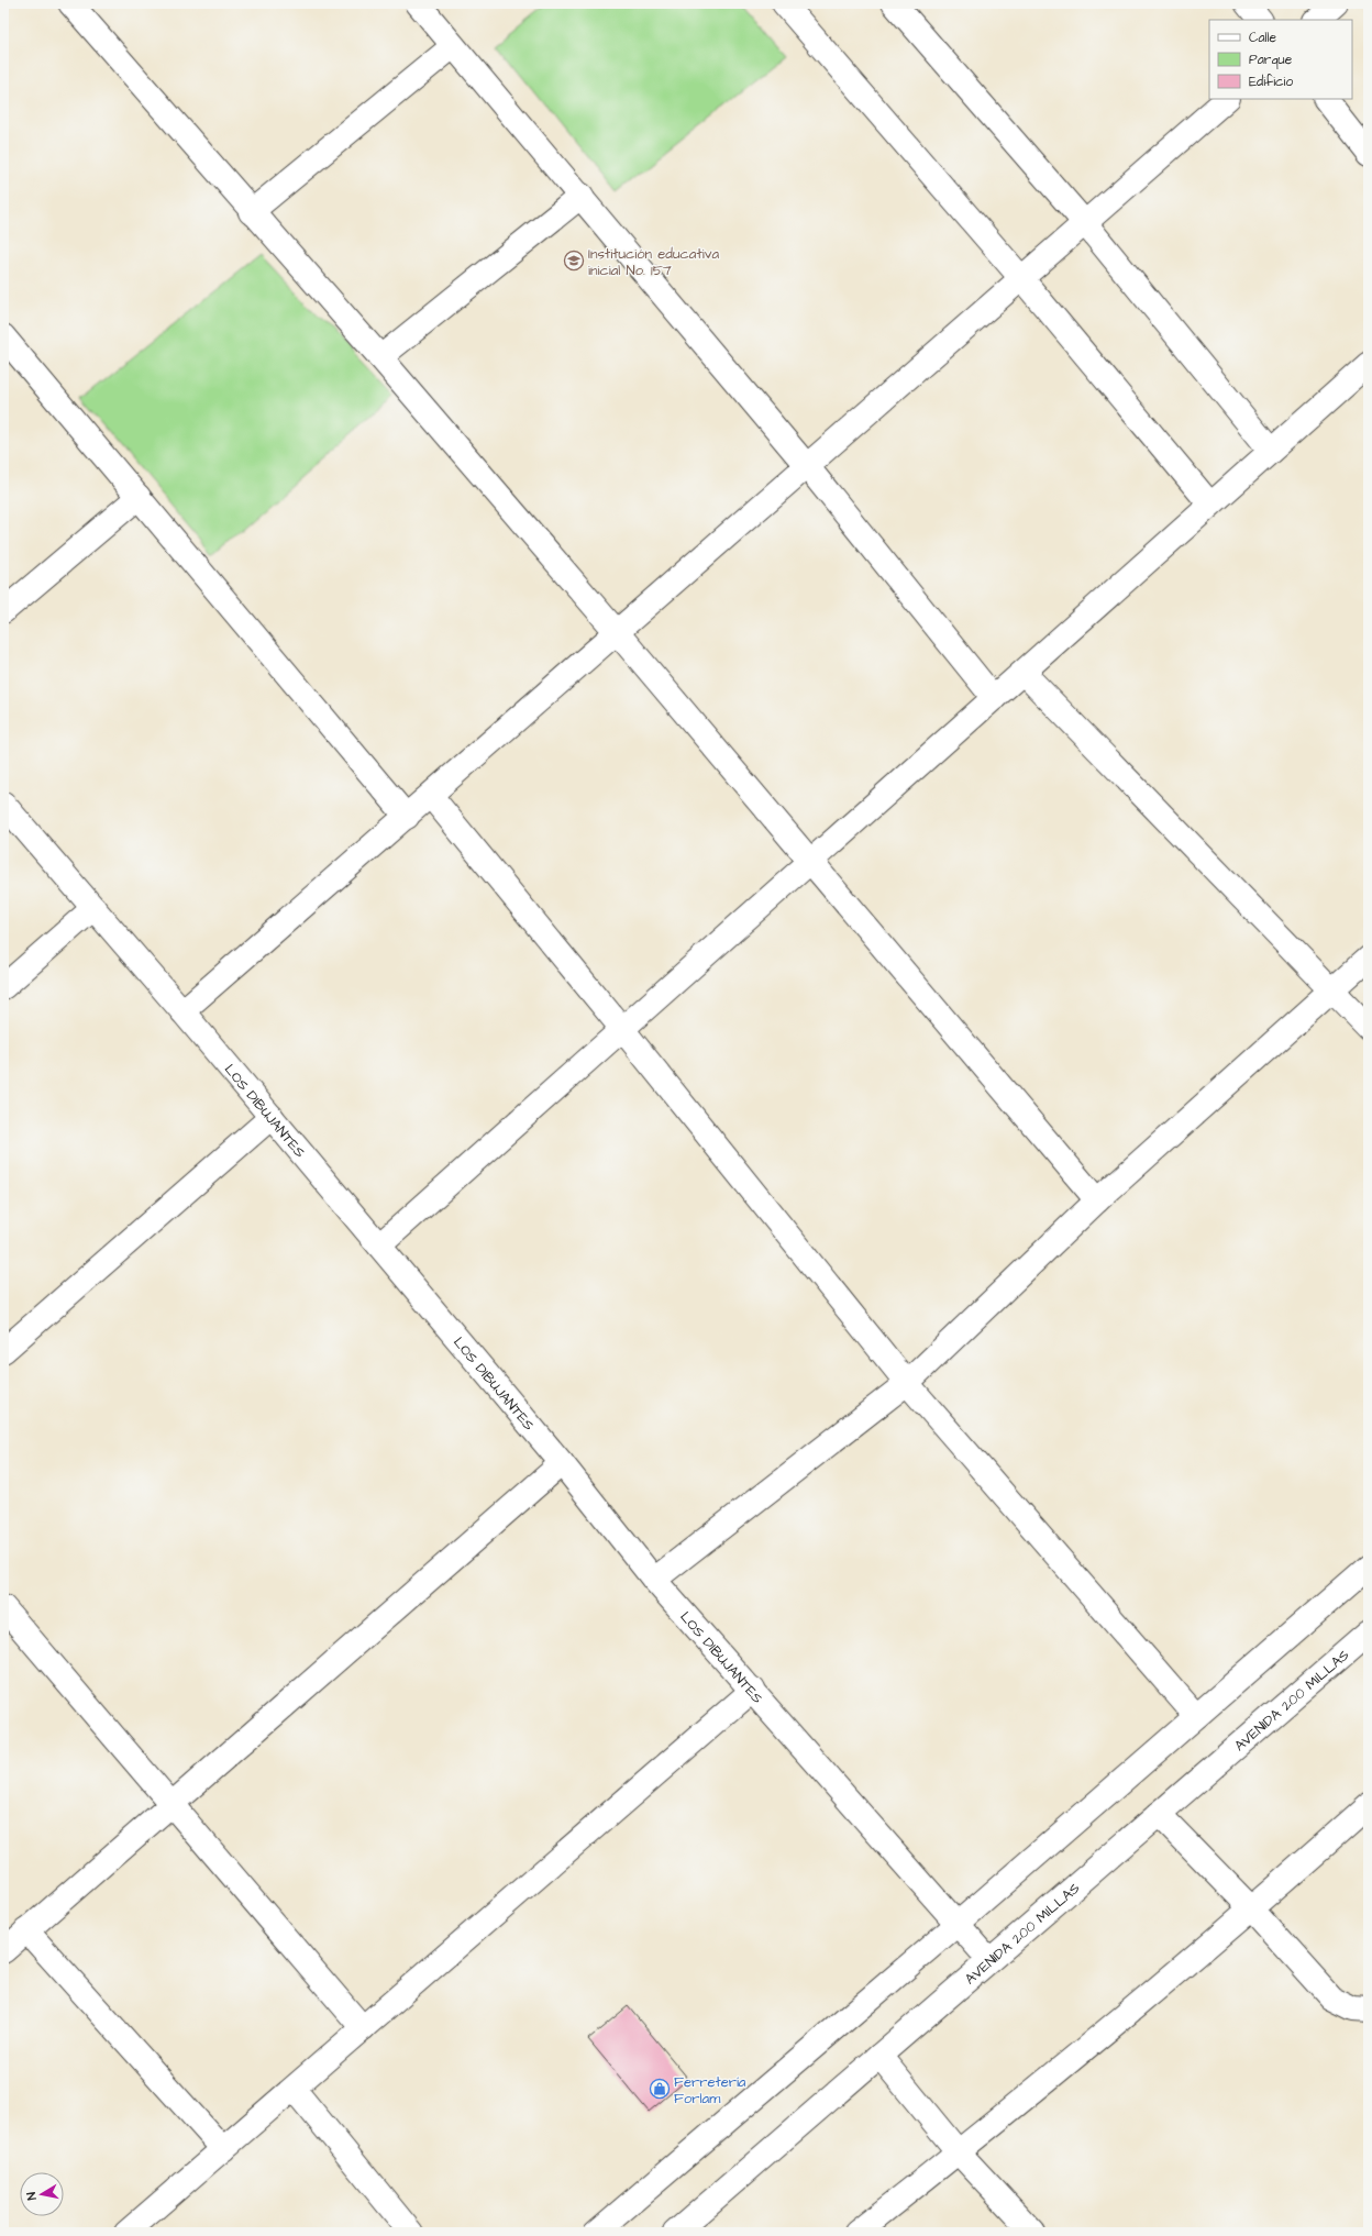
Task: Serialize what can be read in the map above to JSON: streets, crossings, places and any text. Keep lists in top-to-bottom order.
{
  "streets": {
    "street": ["LOS DIBUJANTES", "AVENIDA 200 MILLAS"]
  },
  "crossings": [
    ["LOS DIBUJANTES", "AVENIDA 200 MILLAS"]
  ],
  "places": {
    "school or university": ["Institución educativa inicial No. 157"],
    "shop": ["Ferretería Forlam"]
  },
  "legend": ["Calle", "Parque", "Edificio"],
  "north": "left"
}
